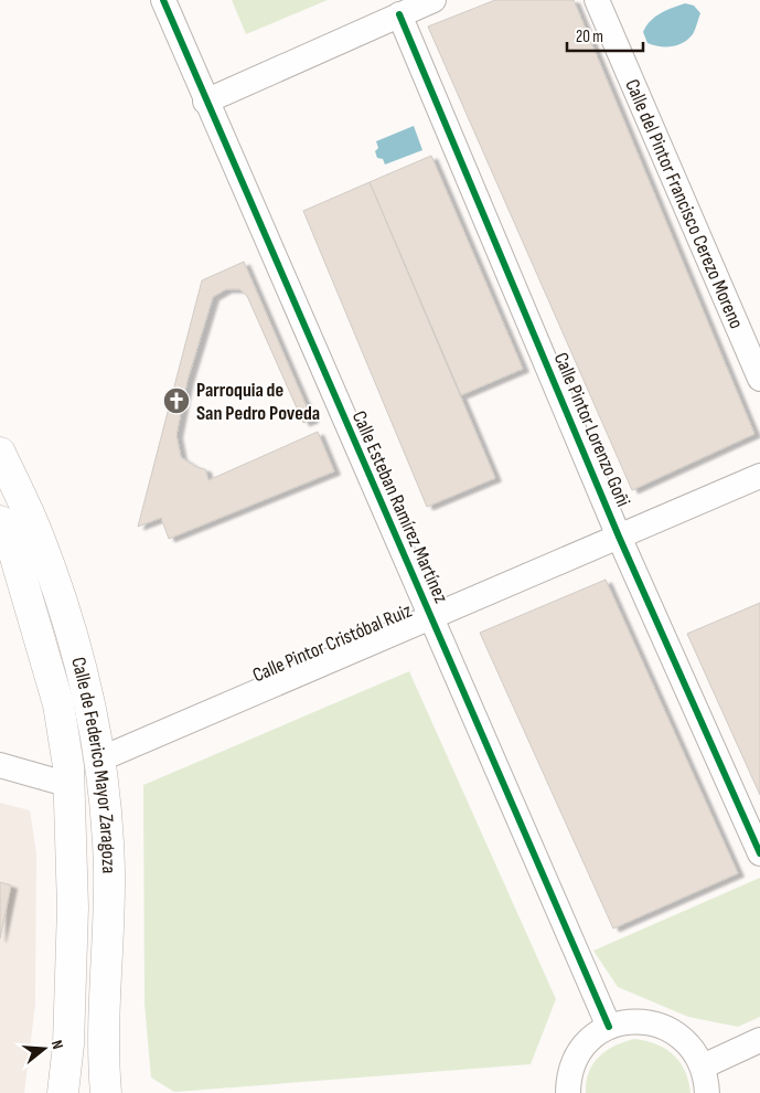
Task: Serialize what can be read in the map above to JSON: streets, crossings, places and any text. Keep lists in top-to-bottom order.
{
  "streets": {
    "main road": ["Calle de Federico Mayor Zaragoza"],
    "street": [
      "Calle del Pintor Francisco Cerezo Moreno",
      "Calle Pintor Lorenzo Goñi",
      "Calle Esteban Ramírez Martínez",
      "Calle Pintor Cristóbal Ruiz"
    ]
  },
  "crossings": [
    ["Calle Pintor Lorenzo Goñi", "Calle Pintor Cristóbal Ruiz"],
    ["Calle Esteban Ramírez Martínez", "Calle Pintor Cristóbal Ruiz"],
    ["Calle Pintor Cristóbal Ruiz", "Calle de Federico Mayor Zaragoza"]
  ],
  "places": {
    "church": ["Parroquia de San Pedro Poveda"]
  },
  "scale_bar": "20 m",
  "north": "right"
}
